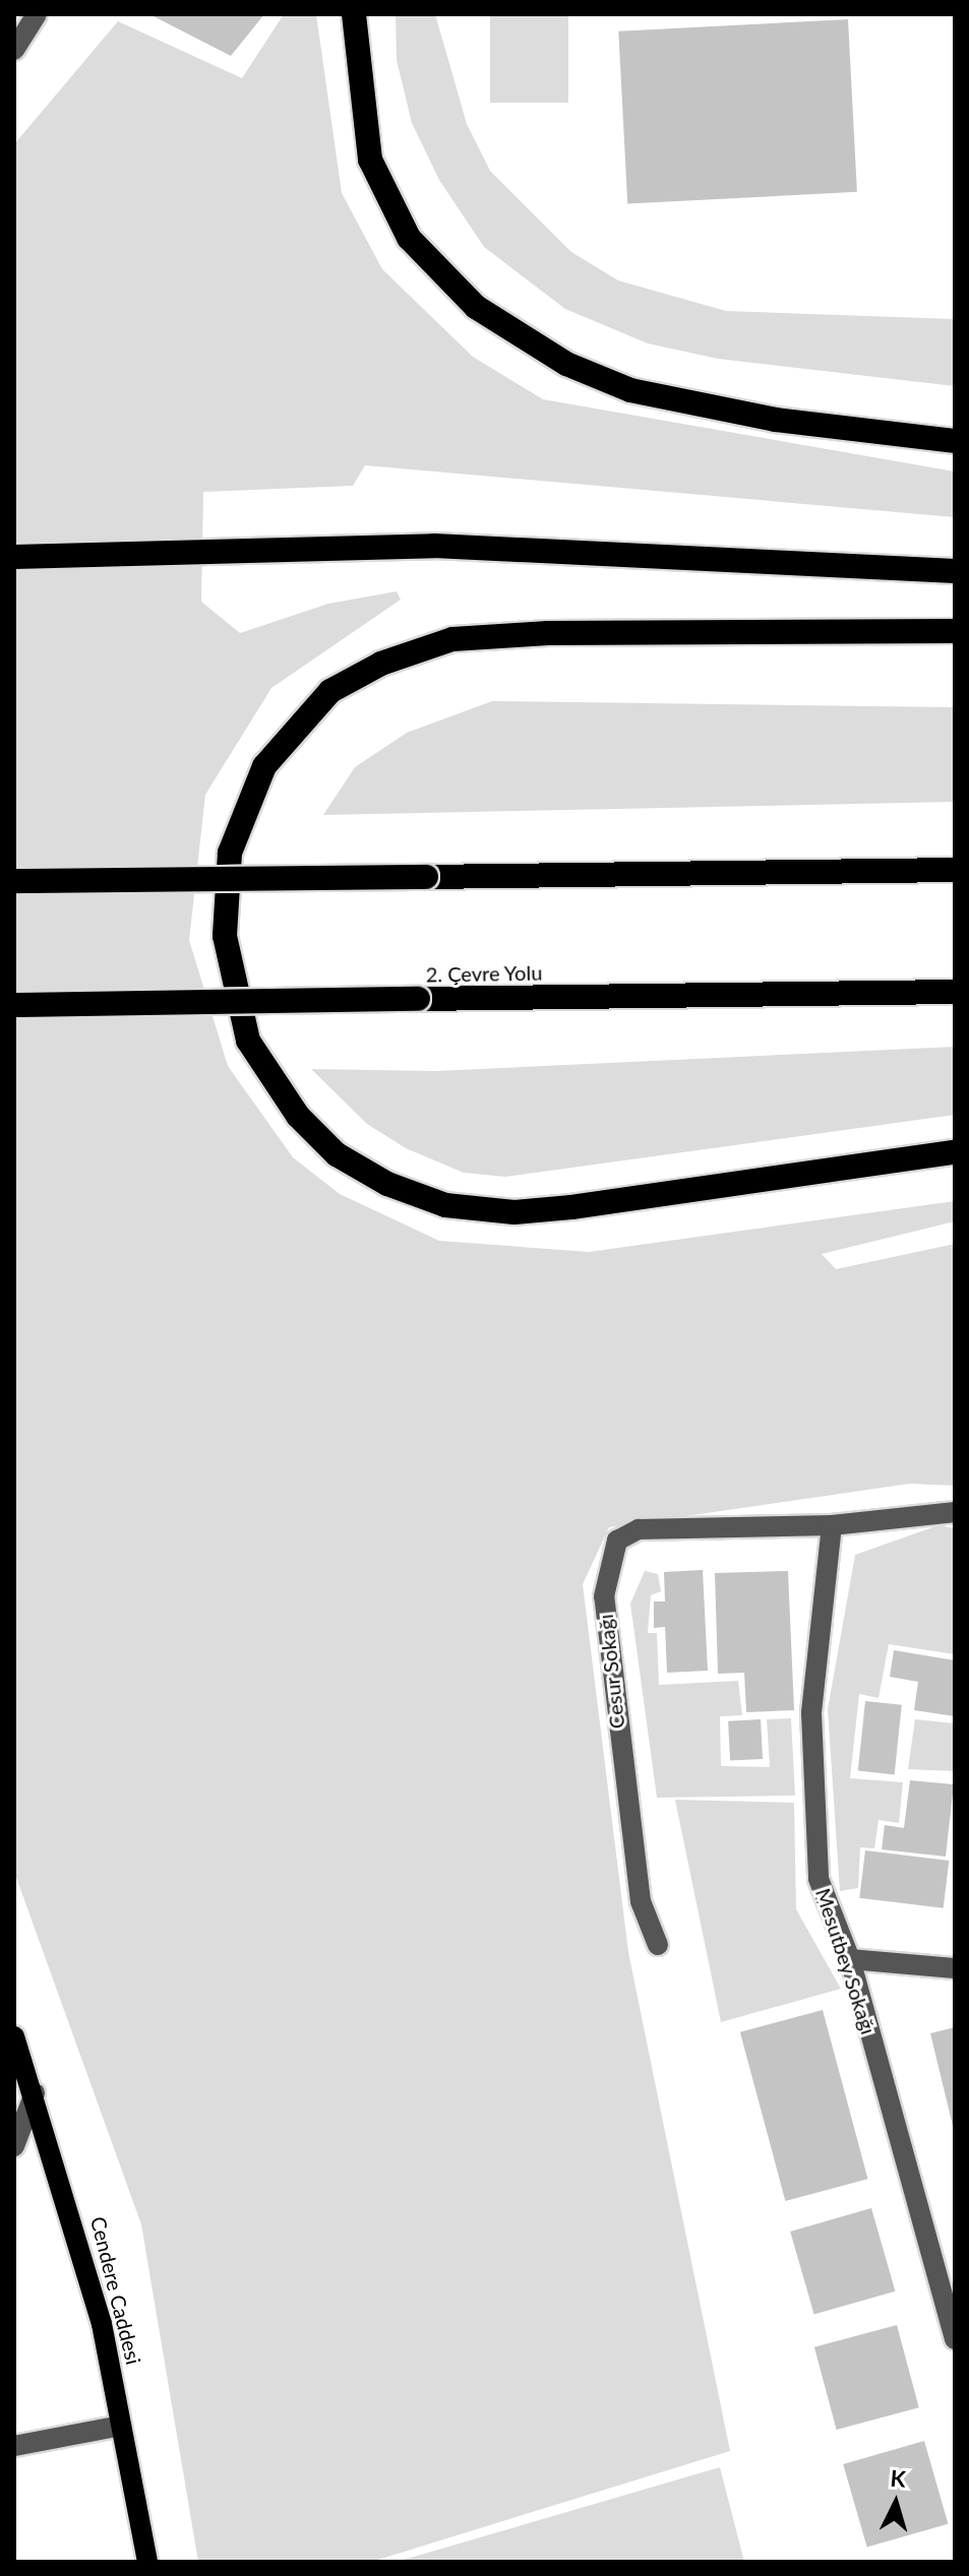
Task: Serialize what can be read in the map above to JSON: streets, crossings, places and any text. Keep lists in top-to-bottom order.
{
  "streets": {
    "highway": ["2. Çevre Yolu"],
    "main road": ["Cendere Caddesi"],
    "street": ["Cesur Sokağı", "Mesutbey Sokağı"]
  },
  "crossings": [
    ["Cesur Sokağı", "Mesutbey Sokağı"]
  ],
  "north": "top"
}
